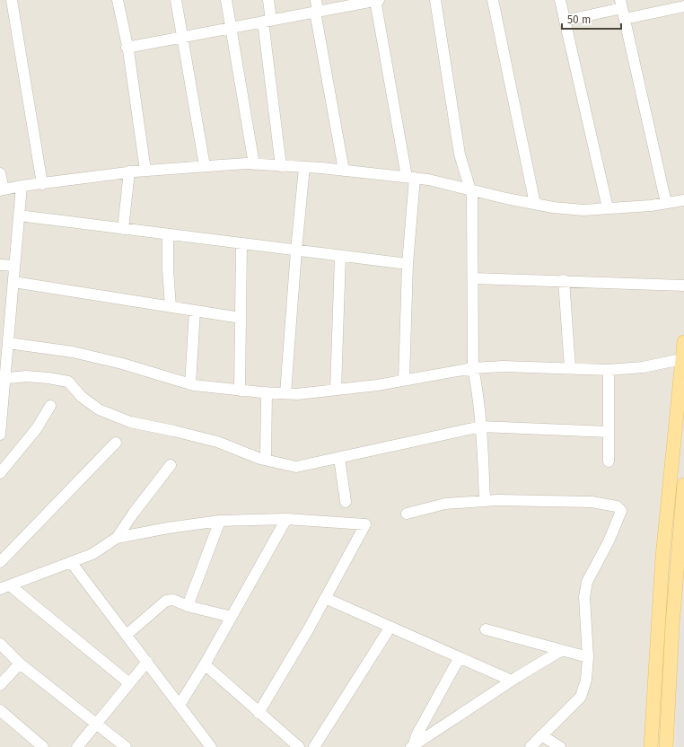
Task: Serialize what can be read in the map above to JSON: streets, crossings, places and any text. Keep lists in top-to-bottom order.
{
  "scale_bar": "50 m"
}
